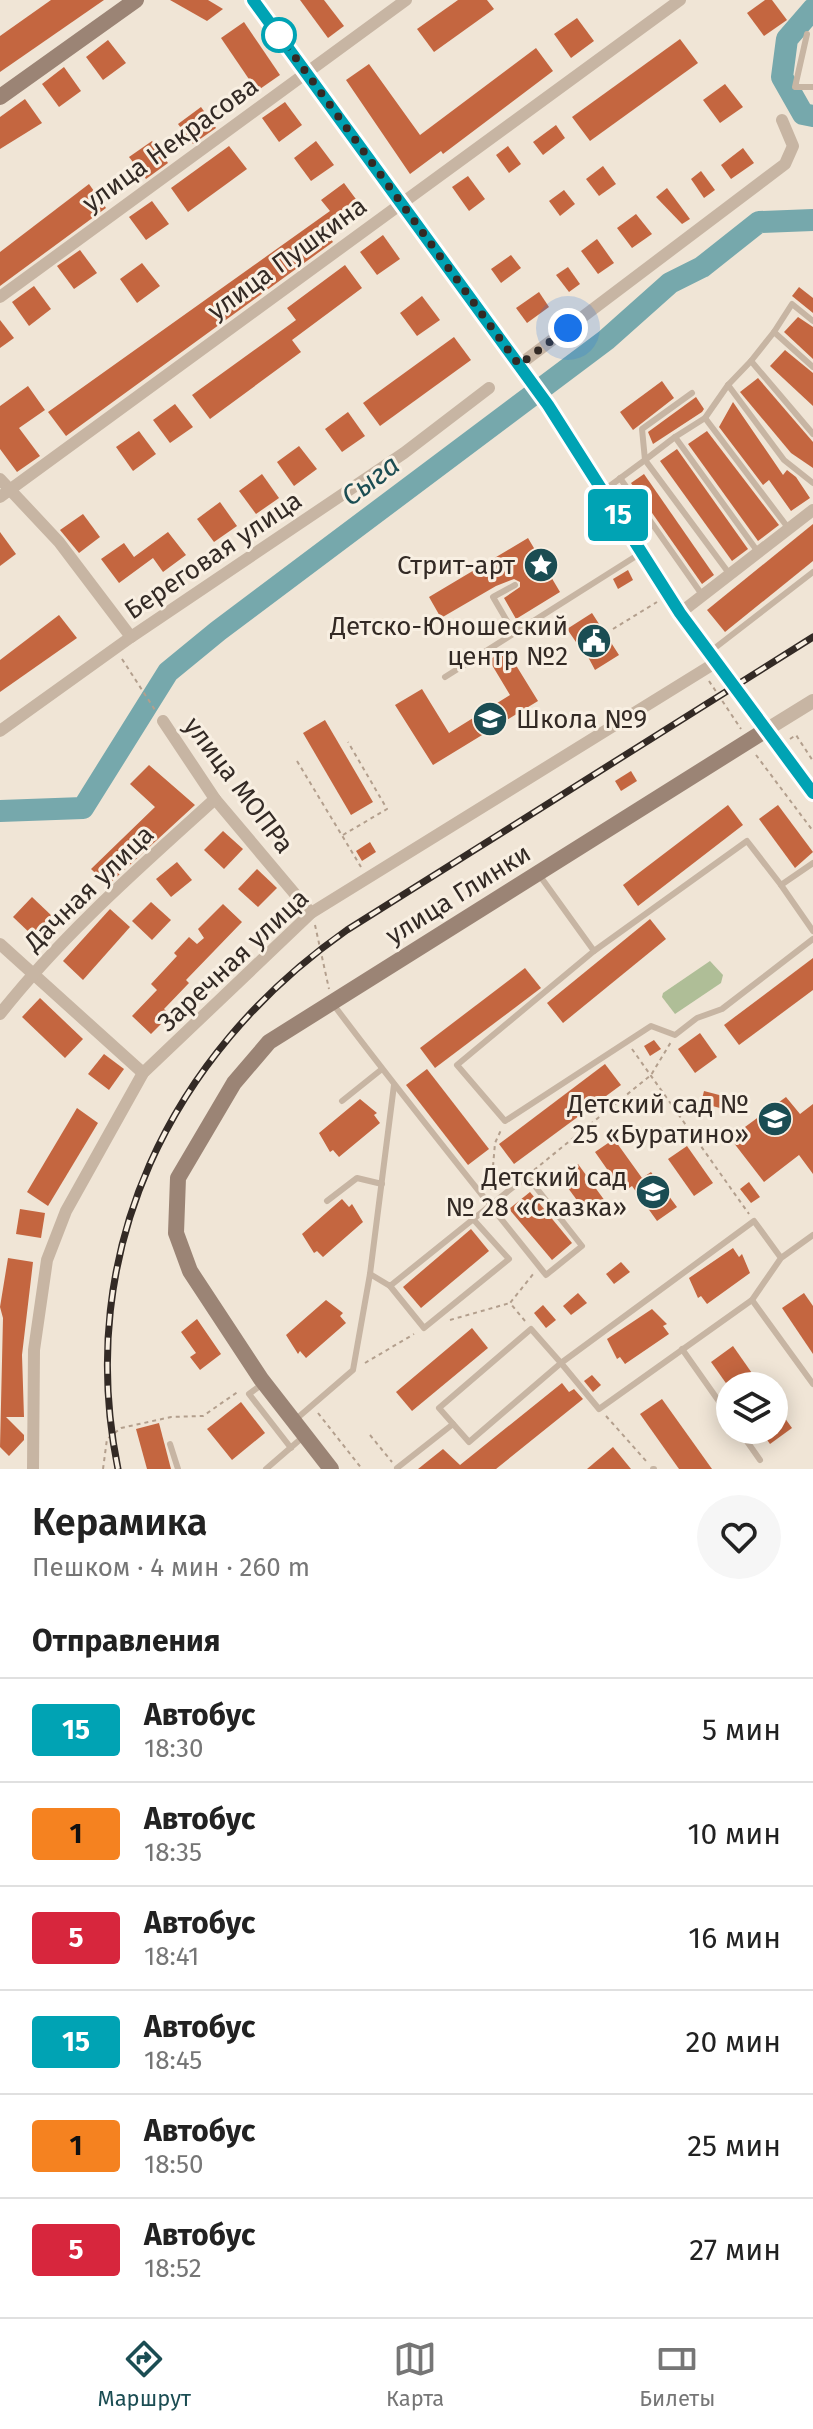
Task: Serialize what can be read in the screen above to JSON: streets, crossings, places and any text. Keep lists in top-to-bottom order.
{
  "streets": {
    "main road": ["улица Глинки"],
    "street": [
      "улица Некрасова",
      "улица Пушкина",
      "Береговая улица",
      "улица МОПРа",
      "Дачная улица",
      "Заречная улица"
    ]
  },
  "crossings": [
    ["улица МОПРа", "Дачная улица"],
    ["улица МОПРа", "Заречная улица"]
  ],
  "water": ["Сыга"],
  "places": {
    "place": ["Стрит-арт"],
    "public building": ["Детско-Юношеский центр №2"],
    "school or university": ["Школа №9", "Детский сад № 25 «Буратино»", "Детский сад № 28 «Сказка»"]
  },
  "lines": ["bus line 15"],
  "page": {
    "on_map": "15",
    "heading": [
      ["Керамика", "Пешком · 4 мин · 260 m"],
      "Отправления"
    ],
    "list": [
      {
        "mark": "15",
        "name": "Автобус",
        "note": "18:30",
        "value": "5 мин"
      },
      {
        "mark": "1",
        "name": "Автобус",
        "note": "18:35",
        "value": "10 мин"
      },
      {
        "mark": "5",
        "name": "Автобус",
        "note": "18:41",
        "value": "16 мин"
      },
      {
        "mark": "15",
        "name": "Автобус",
        "note": "18:45",
        "value": "20 мин"
      },
      {
        "mark": "1",
        "name": "Автобус",
        "note": "18:50",
        "value": "25 мин"
      },
      {
        "mark": "5",
        "name": "Автобус",
        "note": "18:52",
        "value": "27 мин"
      }
    ],
    "tabs": ["Маршрут", "Карта", "Билеты"]
  }
}
